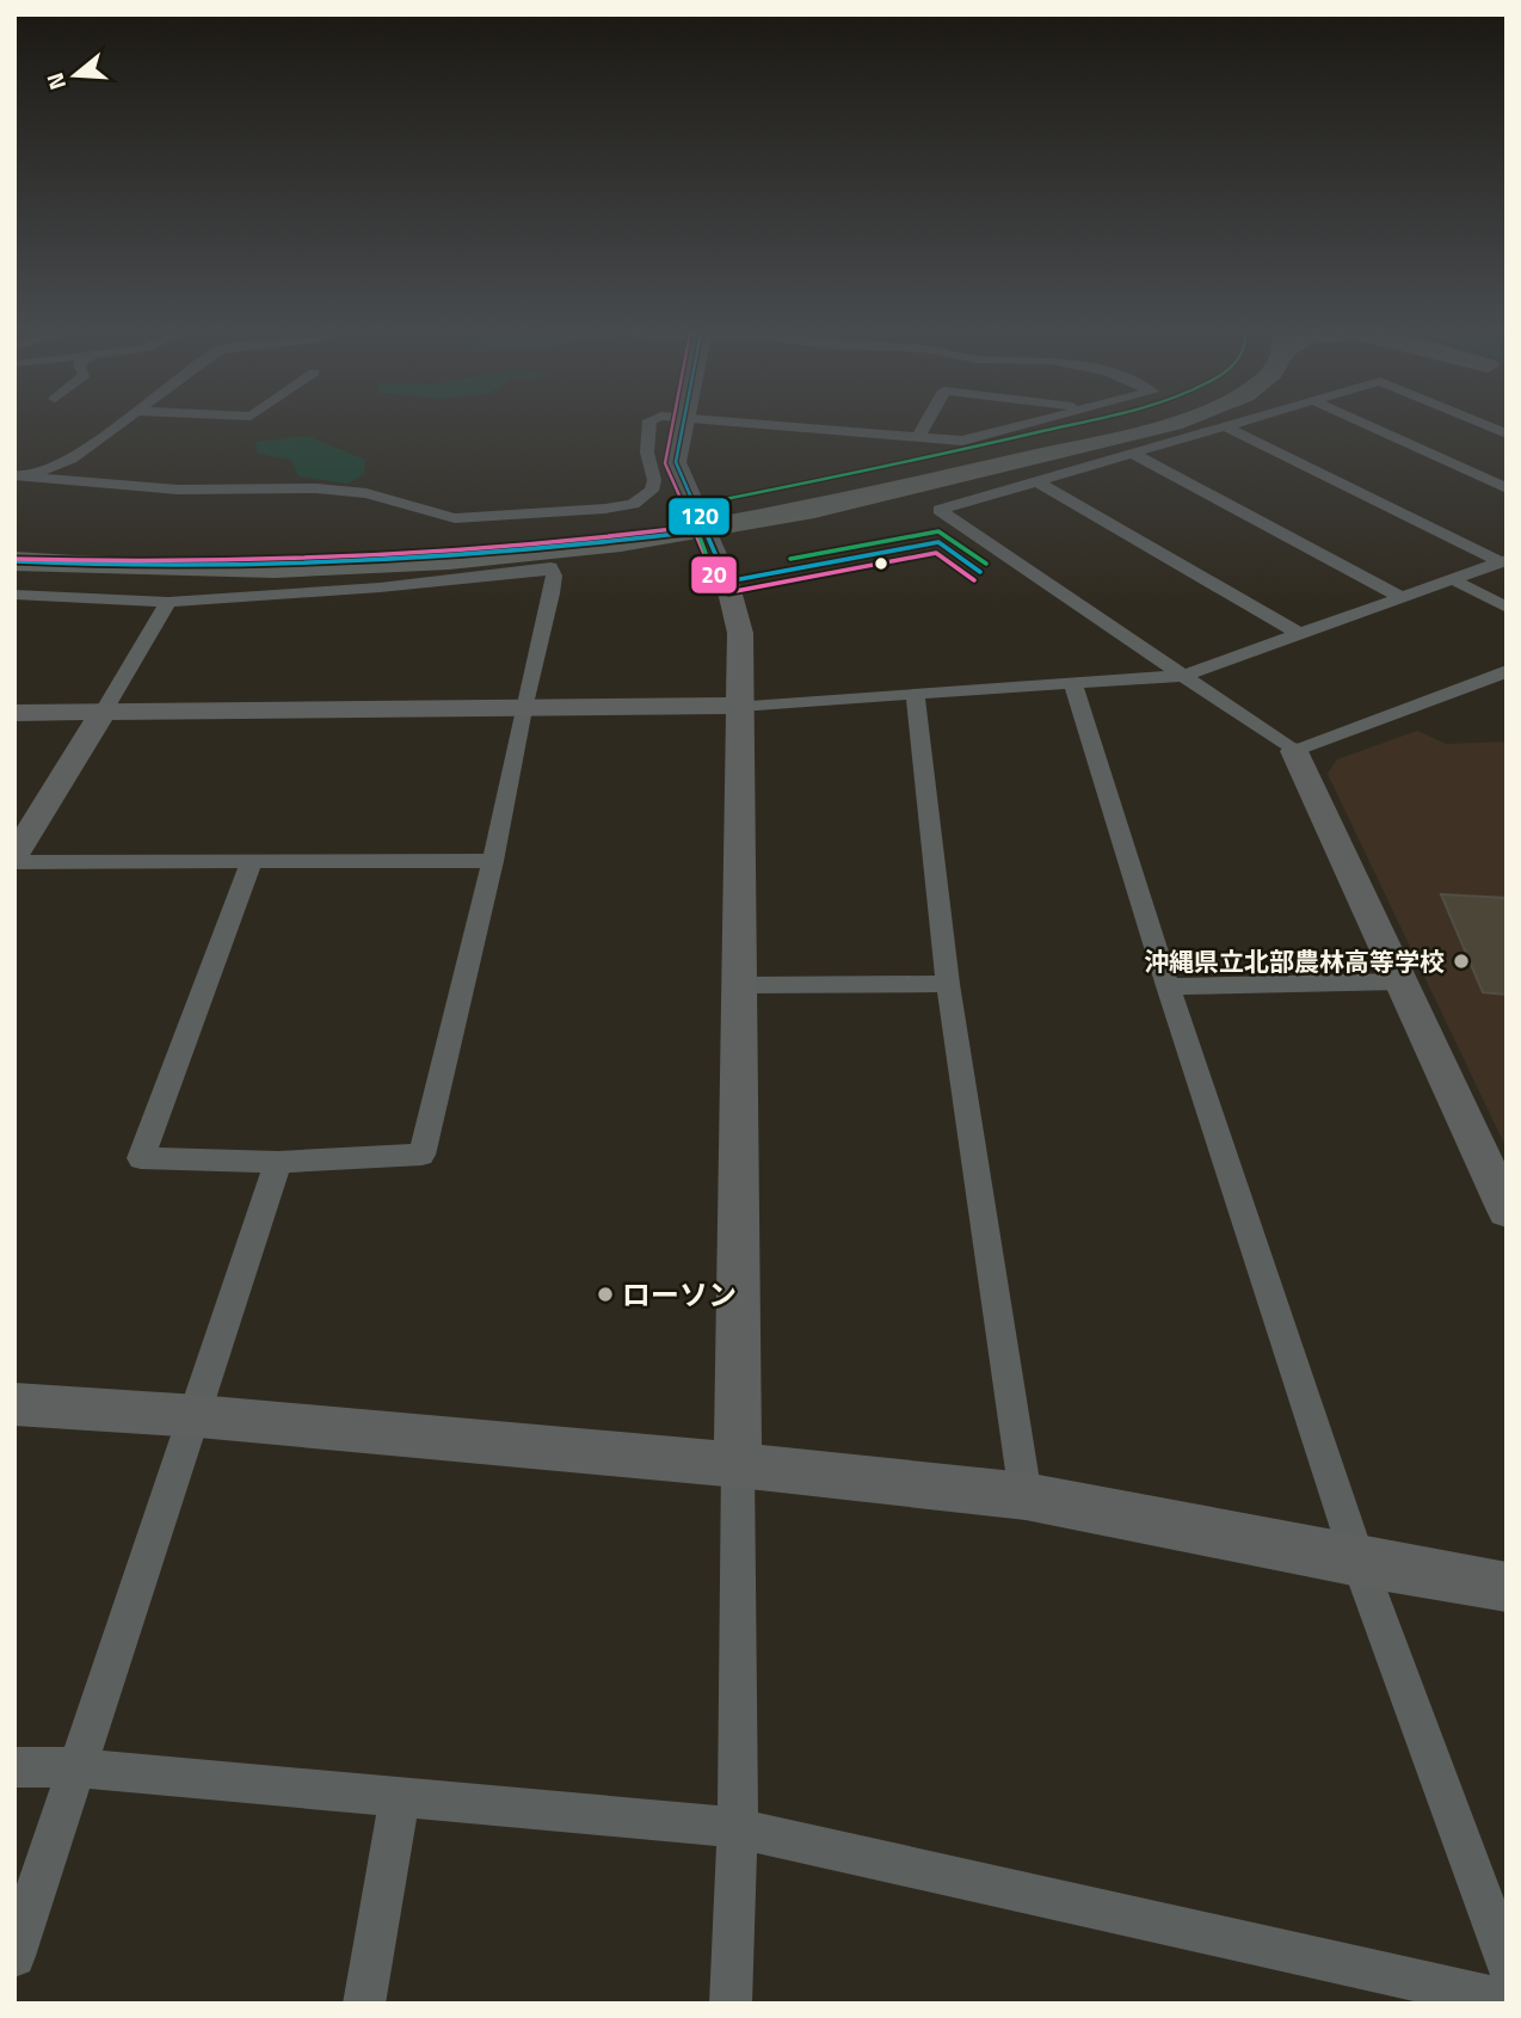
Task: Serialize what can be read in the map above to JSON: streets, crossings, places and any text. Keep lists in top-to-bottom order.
{
  "places": ["沖縄県立北部農林高等学校", "ローソン"],
  "lines": ["transit line 120", "transit line 20"],
  "north": "left"
}
